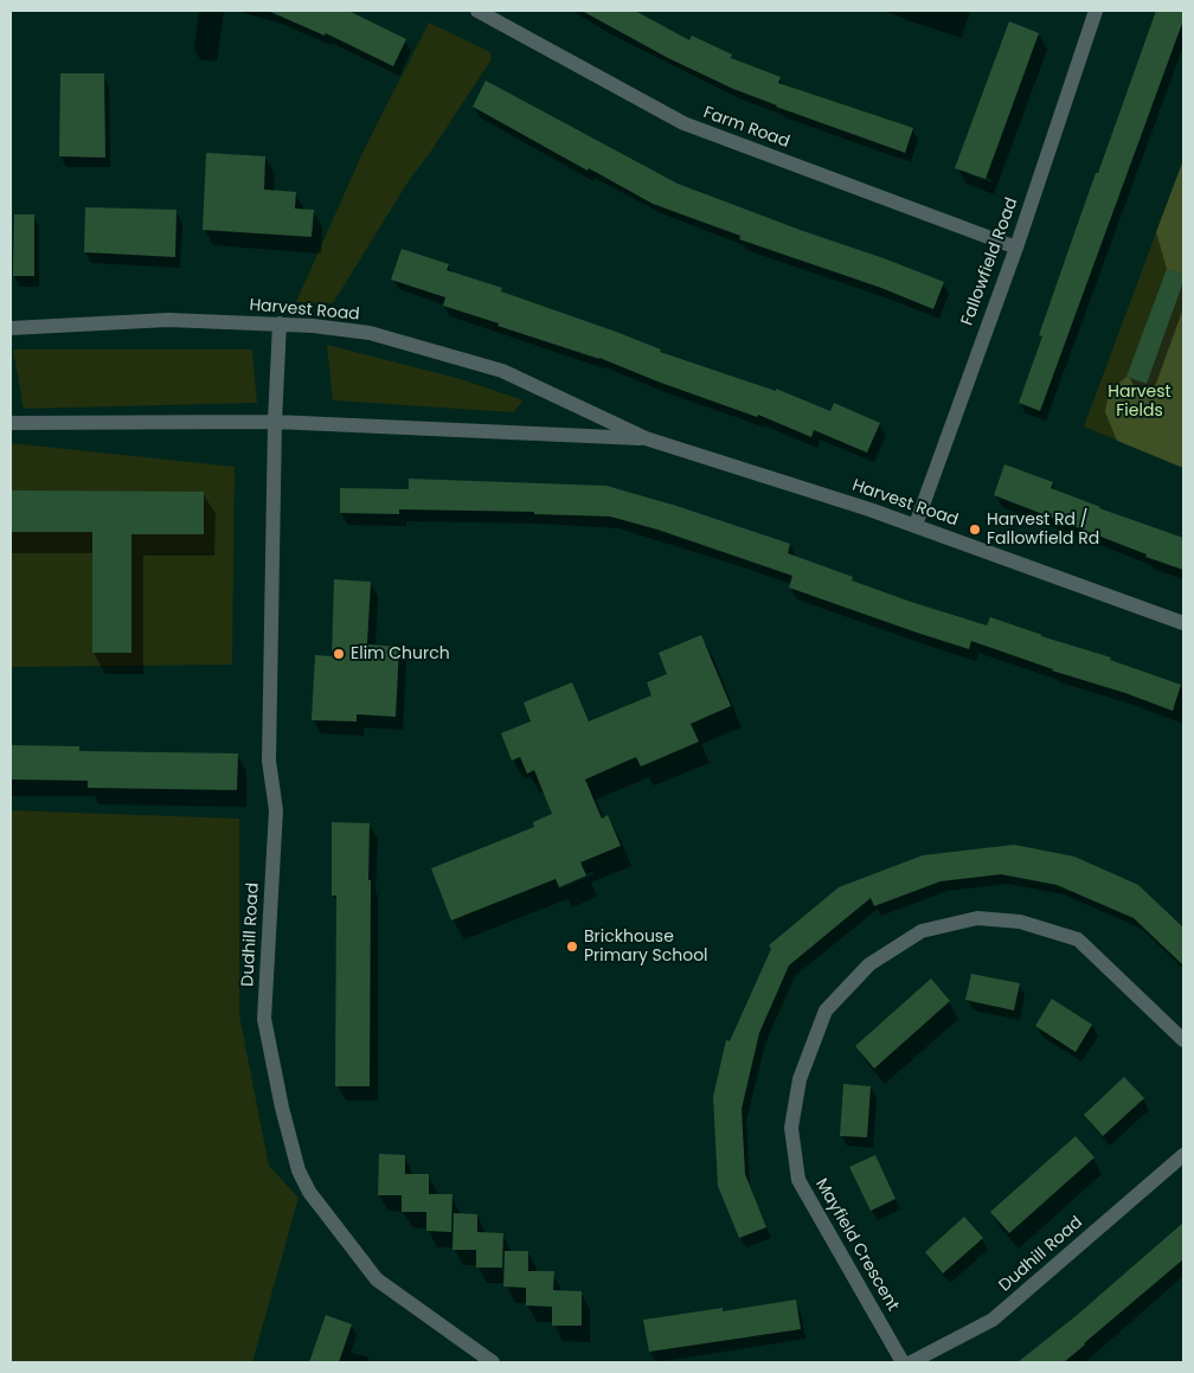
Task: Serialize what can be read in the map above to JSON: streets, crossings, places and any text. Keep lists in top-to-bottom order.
{
  "streets": {
    "street": [
      "Farm Road",
      "Fallowfield Road",
      "Harvest Road",
      "Dudhill Road",
      "Mayfield Crescent"
    ]
  },
  "crossings": [
    ["Farm Road", "Fallowfield Road"],
    ["Fallowfield Road", "Harvest Road"],
    ["Harvest Road", "Dudhill Road"]
  ],
  "parks": ["Harvest Fields"],
  "places": ["Harvest Rd / Fallowfield Rd", "Elim Church", "Brickhouse Primary School"]
}
